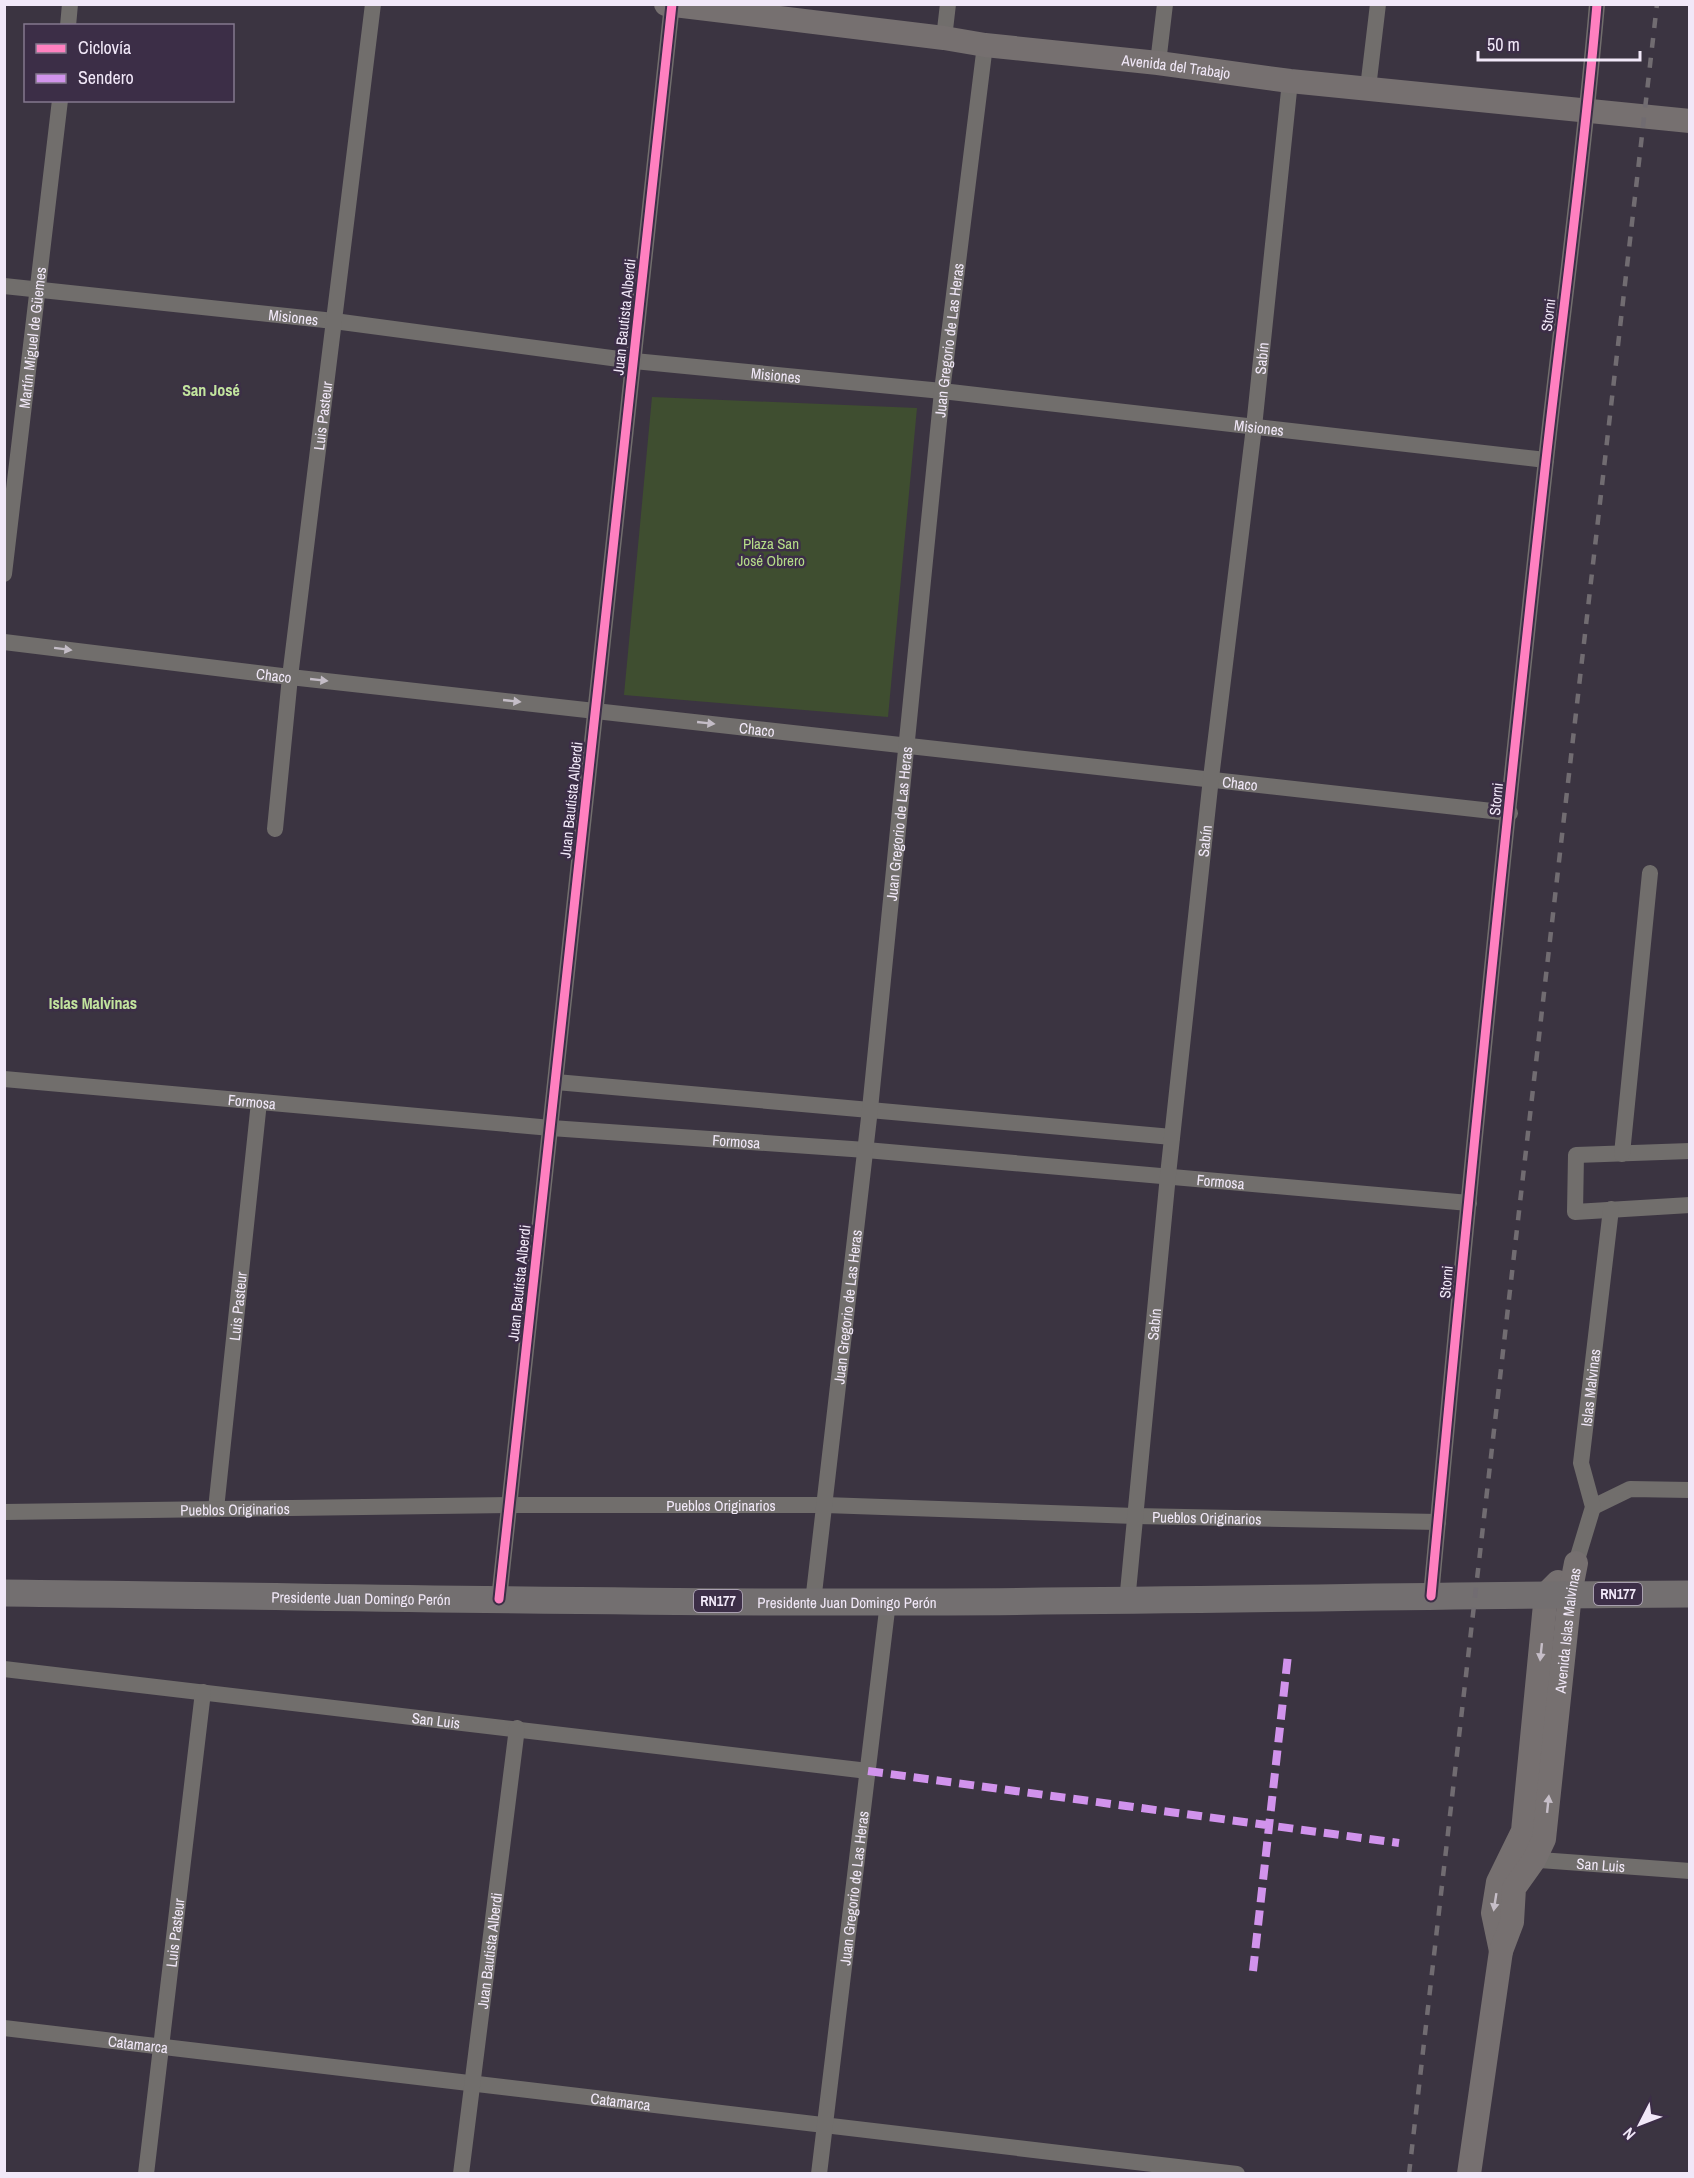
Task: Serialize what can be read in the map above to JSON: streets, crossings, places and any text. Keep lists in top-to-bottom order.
{
  "streets": {
    "main road": [
      "Avenida del Trabajo",
      "RN177",
      "Presidente Juan Domingo Perón",
      "Avenida Islas Malvinas"
    ],
    "street": [
      "Storni",
      "Misiones",
      "Juan Bautista Alberdi",
      "Martín Miguel de Güemes",
      "Juan Gregorio de Las Heras",
      "Sabín",
      "Luis Pasteur",
      "Chaco",
      "Formosa",
      "Islas Malvinas",
      "Pueblos Originarios",
      "San Luis",
      "Catamarca"
    ]
  },
  "crossings": [
    ["Avenida del Trabajo", "Storni"],
    ["Avenida del Trabajo", "Juan Bautista Alberdi"],
    ["Avenida del Trabajo", "Juan Gregorio de Las Heras"],
    ["Avenida del Trabajo", "Sabín"],
    ["Storni", "Misiones"],
    ["Storni", "Chaco"],
    ["Storni", "Formosa"],
    ["Storni", "Pueblos Originarios"],
    ["Storni", "Presidente Juan Domingo Perón"],
    ["Misiones", "Juan Bautista Alberdi"],
    ["Misiones", "Martín Miguel de Güemes"],
    ["Misiones", "Juan Gregorio de Las Heras"],
    ["Misiones", "Sabín"],
    ["Misiones", "Luis Pasteur"],
    ["Juan Bautista Alberdi", "Chaco"],
    ["Juan Bautista Alberdi", "Formosa"],
    ["Juan Bautista Alberdi", "Pueblos Originarios"],
    ["Juan Bautista Alberdi", "Presidente Juan Domingo Perón"],
    ["Juan Bautista Alberdi", "San Luis"],
    ["Juan Bautista Alberdi", "Catamarca"],
    ["Juan Gregorio de Las Heras", "Chaco"],
    ["Juan Gregorio de Las Heras", "Formosa"],
    ["Juan Gregorio de Las Heras", "Pueblos Originarios"],
    ["Juan Gregorio de Las Heras", "Presidente Juan Domingo Perón"],
    ["Juan Gregorio de Las Heras", "San Luis"],
    ["Juan Gregorio de Las Heras", "Catamarca"],
    ["Sabín", "Chaco"],
    ["Sabín", "Formosa"],
    ["Sabín", "Pueblos Originarios"],
    ["Sabín", "Presidente Juan Domingo Perón"],
    ["Luis Pasteur", "Chaco"],
    ["Luis Pasteur", "Formosa"],
    ["Luis Pasteur", "Pueblos Originarios"],
    ["Luis Pasteur", "San Luis"],
    ["Luis Pasteur", "Catamarca"],
    ["Presidente Juan Domingo Perón", "Avenida Islas Malvinas"],
    ["Avenida Islas Malvinas", "San Luis"]
  ],
  "one_way": ["Chaco"],
  "districts": ["San José", "Islas Malvinas"],
  "parks": ["Plaza San José Obrero"],
  "legend": ["Ciclovía", "Sendero"],
  "scale_bar": "50 m",
  "north": "bottom left"
}
